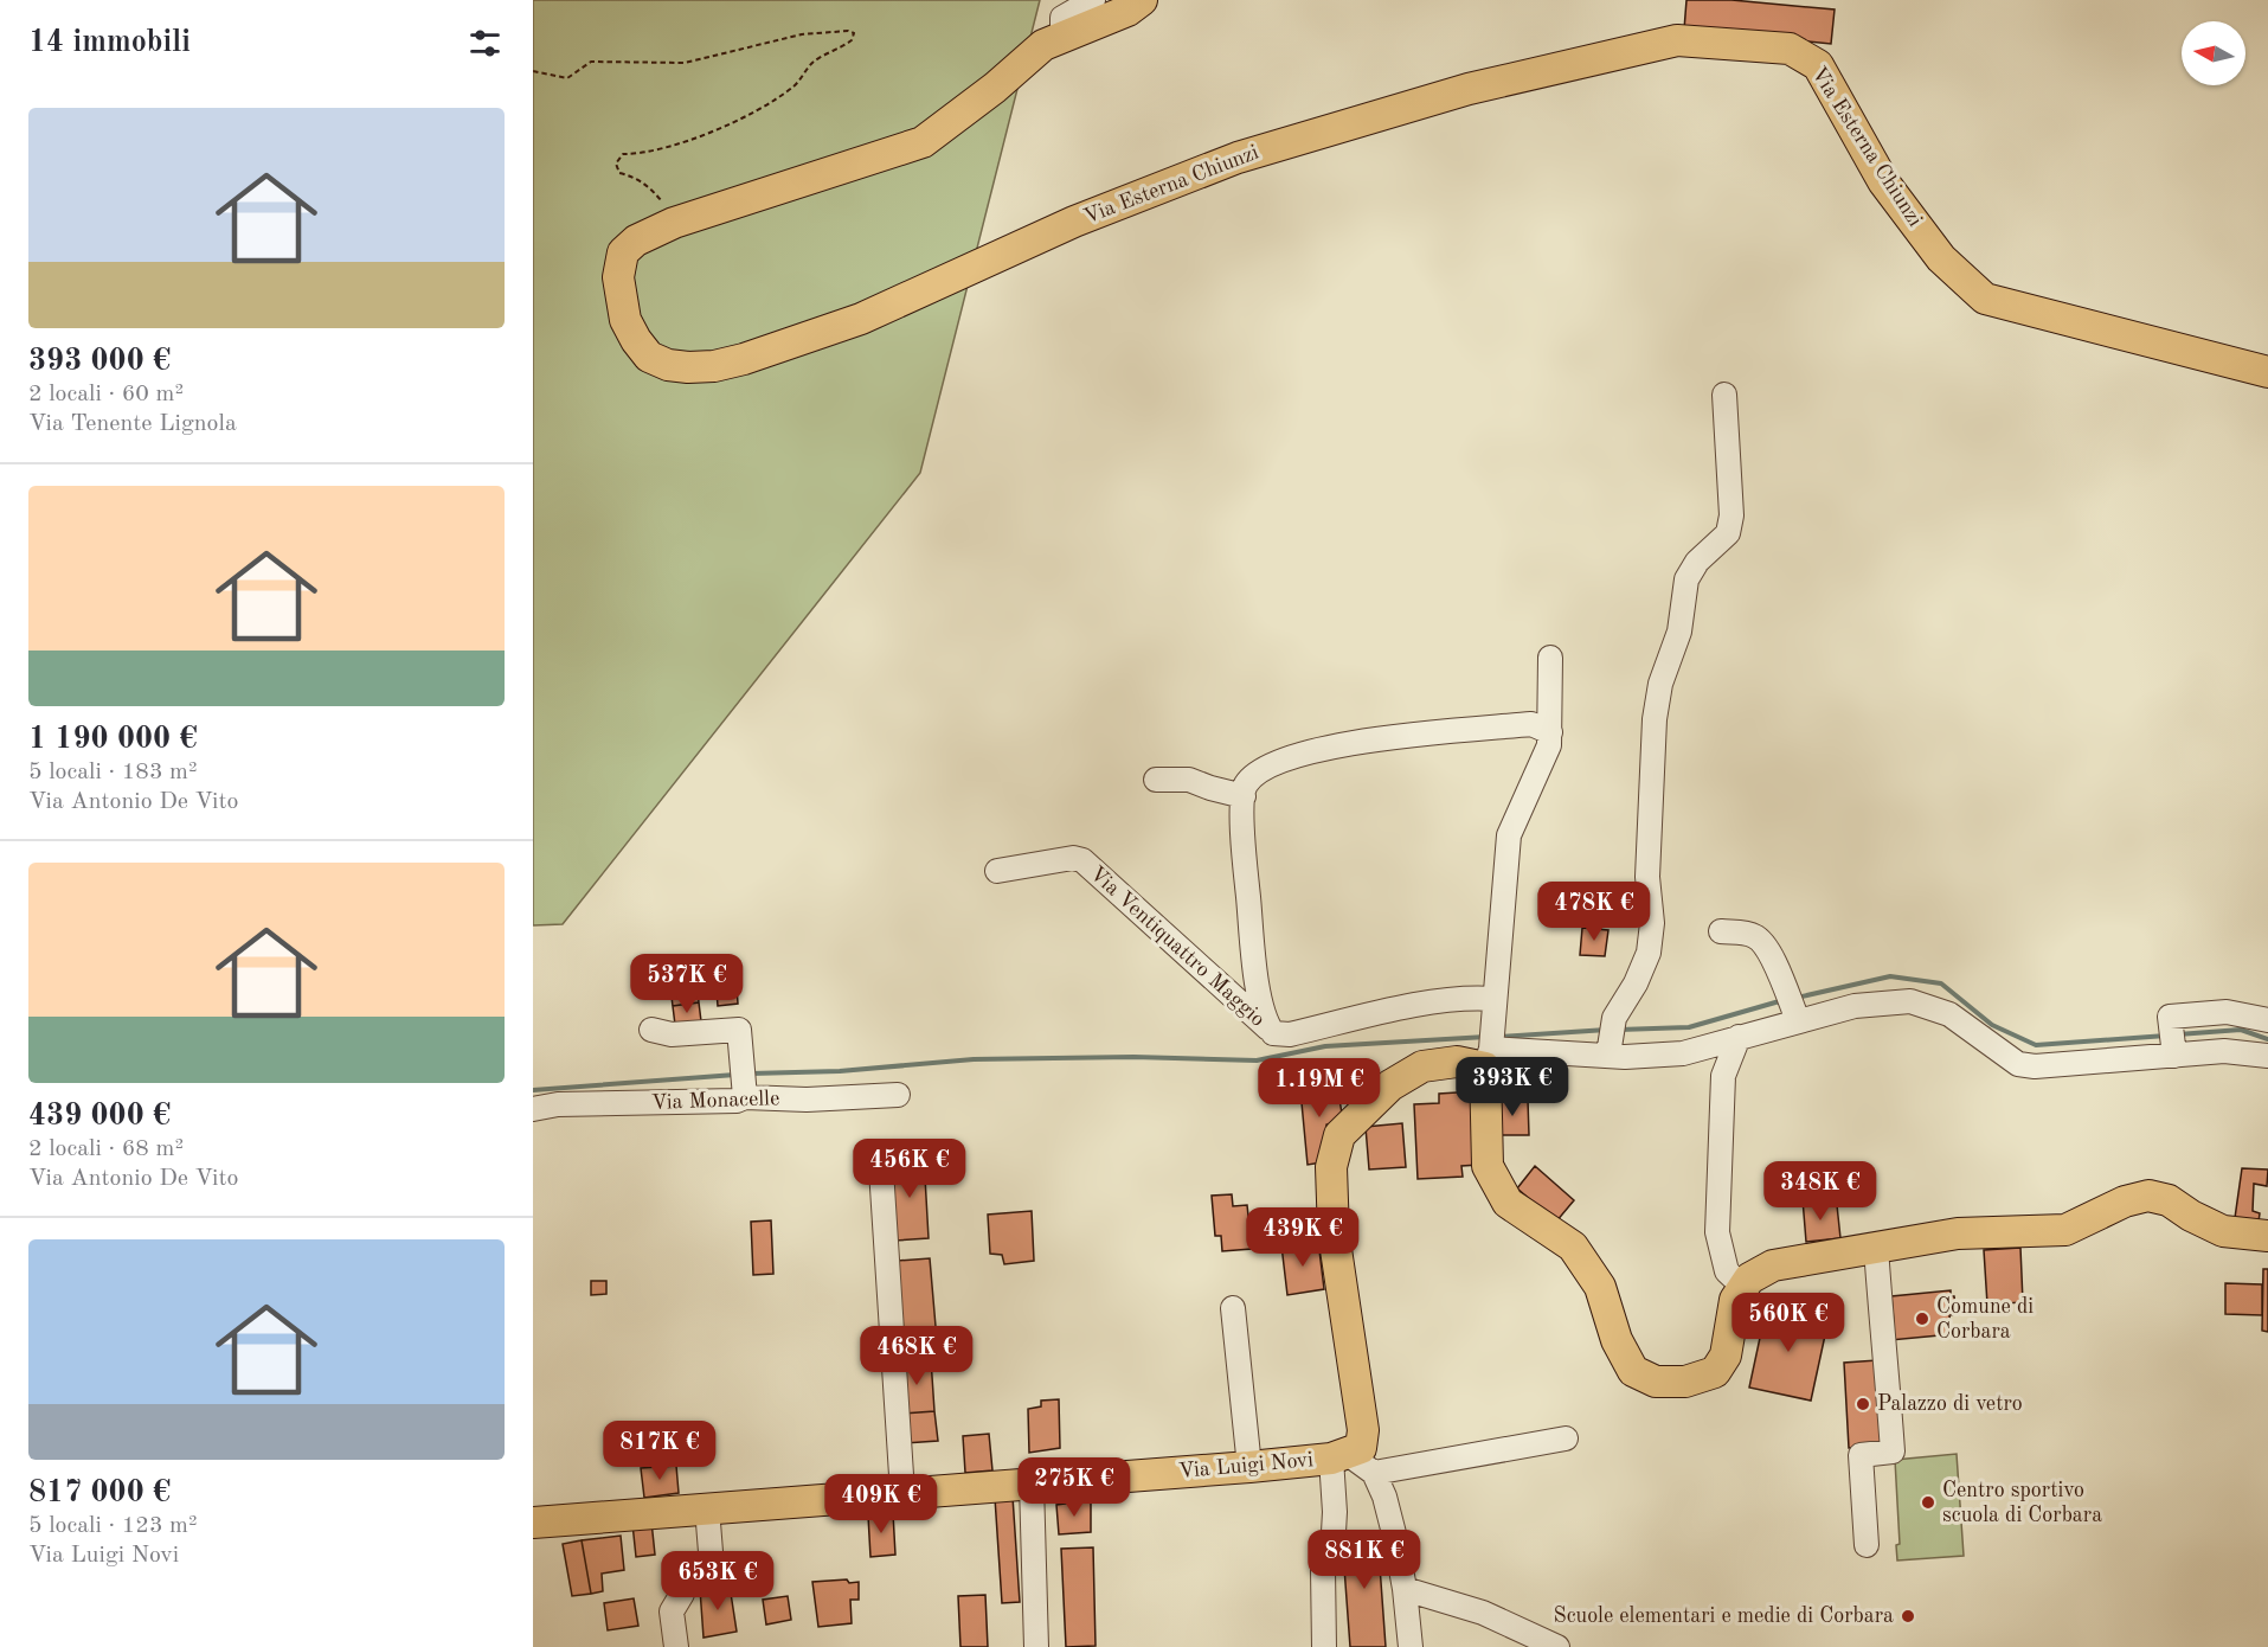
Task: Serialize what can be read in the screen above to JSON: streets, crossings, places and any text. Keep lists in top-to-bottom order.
{
  "streets": {
    "main road": ["Via Esterna Chiunzi", "Via Luigi Novi"],
    "street": ["Via Ventiquattro Maggio", "Via Monacelle"]
  },
  "places": [
    "Comune di Corbara",
    "Palazzo di vetro",
    "Centro sportivo scuola di Corbara",
    "Scuole elementari e medie di Corbara"
  ],
  "north": "left",
  "page": {
    "heading": "14 immobili",
    "list": [
      {
        "name": "393 000 €",
        "note": "2 locali · 60 m² · Via Tenente Lignola"
      },
      {
        "name": "1 190 000 €",
        "note": "5 locali · 183 m² · Via Antonio De Vito"
      },
      {
        "name": "439 000 €",
        "note": "2 locali · 68 m² · Via Antonio De Vito"
      },
      {
        "name": "817 000 €",
        "note": "5 locali · 123 m² · Via Luigi Novi"
      }
    ],
    "price": [
      "478K €",
      "537K €",
      "393K €",
      "1.19M €",
      "456K €",
      "348K €",
      "439K €",
      "560K €",
      "468K €",
      "817K €",
      "275K €",
      "409K €",
      "881K €",
      "653K €"
    ]
  }
}
